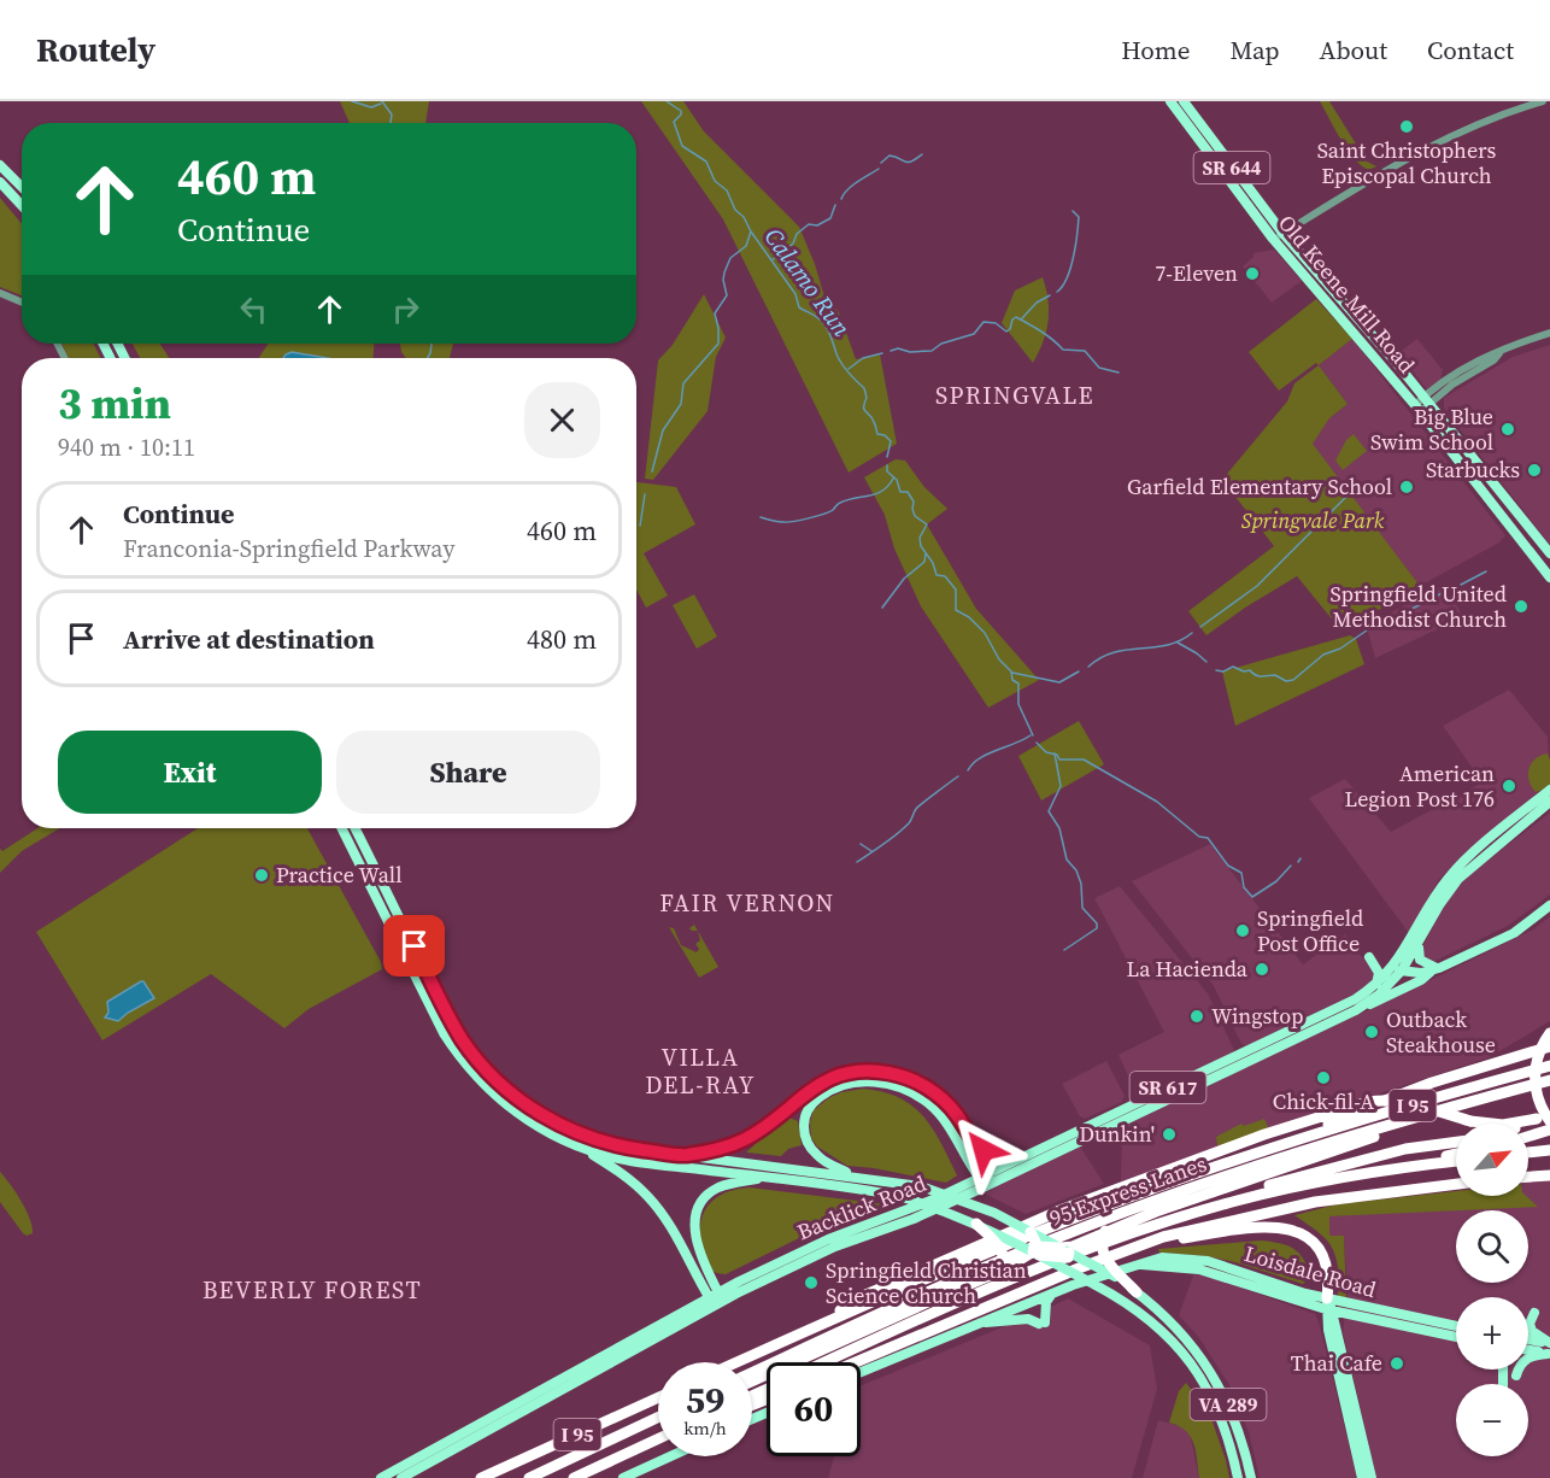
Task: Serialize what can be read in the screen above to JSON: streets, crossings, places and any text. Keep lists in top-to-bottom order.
{
  "streets": {
    "highway": ["I 95", "95 Express Lanes"],
    "main road": [
      "SR 644",
      "Old Keene Mill Road",
      "SR 617",
      "Backlick Road",
      "Loisdale Road",
      "VA 289"
    ]
  },
  "crossings": [
    ["SR 617", "Backlick Road"]
  ],
  "districts": [
    "SPRINGVALE",
    "FAIR VERNON",
    "VILLA DEL-RAY",
    "BEVERLY FOREST"
  ],
  "water": ["Calamo Run"],
  "parks": ["Springvale Park"],
  "places": [
    "Saint Christophers Episcopal Church",
    "7-Eleven",
    "Big Blue Swim School",
    "Starbucks",
    "Garfield Elementary School",
    "Springfield United Methodist Church",
    "American Legion Post 176",
    "Practice Wall",
    "Springfield Post Office",
    "La Hacienda",
    "Wingstop",
    "Outback Steakhouse",
    "Chick-fil-A",
    "Dunkin'",
    "Springfield Christian Science Church",
    "Thai Cafe"
  ],
  "north": "top right",
  "page": {
    "header": "Routely",
    "nav": [
      "Home",
      "Map",
      "About",
      "Contact"
    ],
    "turn": ["460 m", "Continue"],
    "heading": ["3 min", "940 m · 10:11"],
    "list": [
      {
        "name": "Continue",
        "note": "Franconia-Springfield Parkway",
        "value": "460 m"
      },
      {
        "name": "Arrive at destination",
        "value": "480 m"
      }
    ],
    "buttons": ["Exit", "Share"],
    "map_buttons": ["+", "−"],
    "speed": "59 km/h",
    "limit": "60"
  }
}
